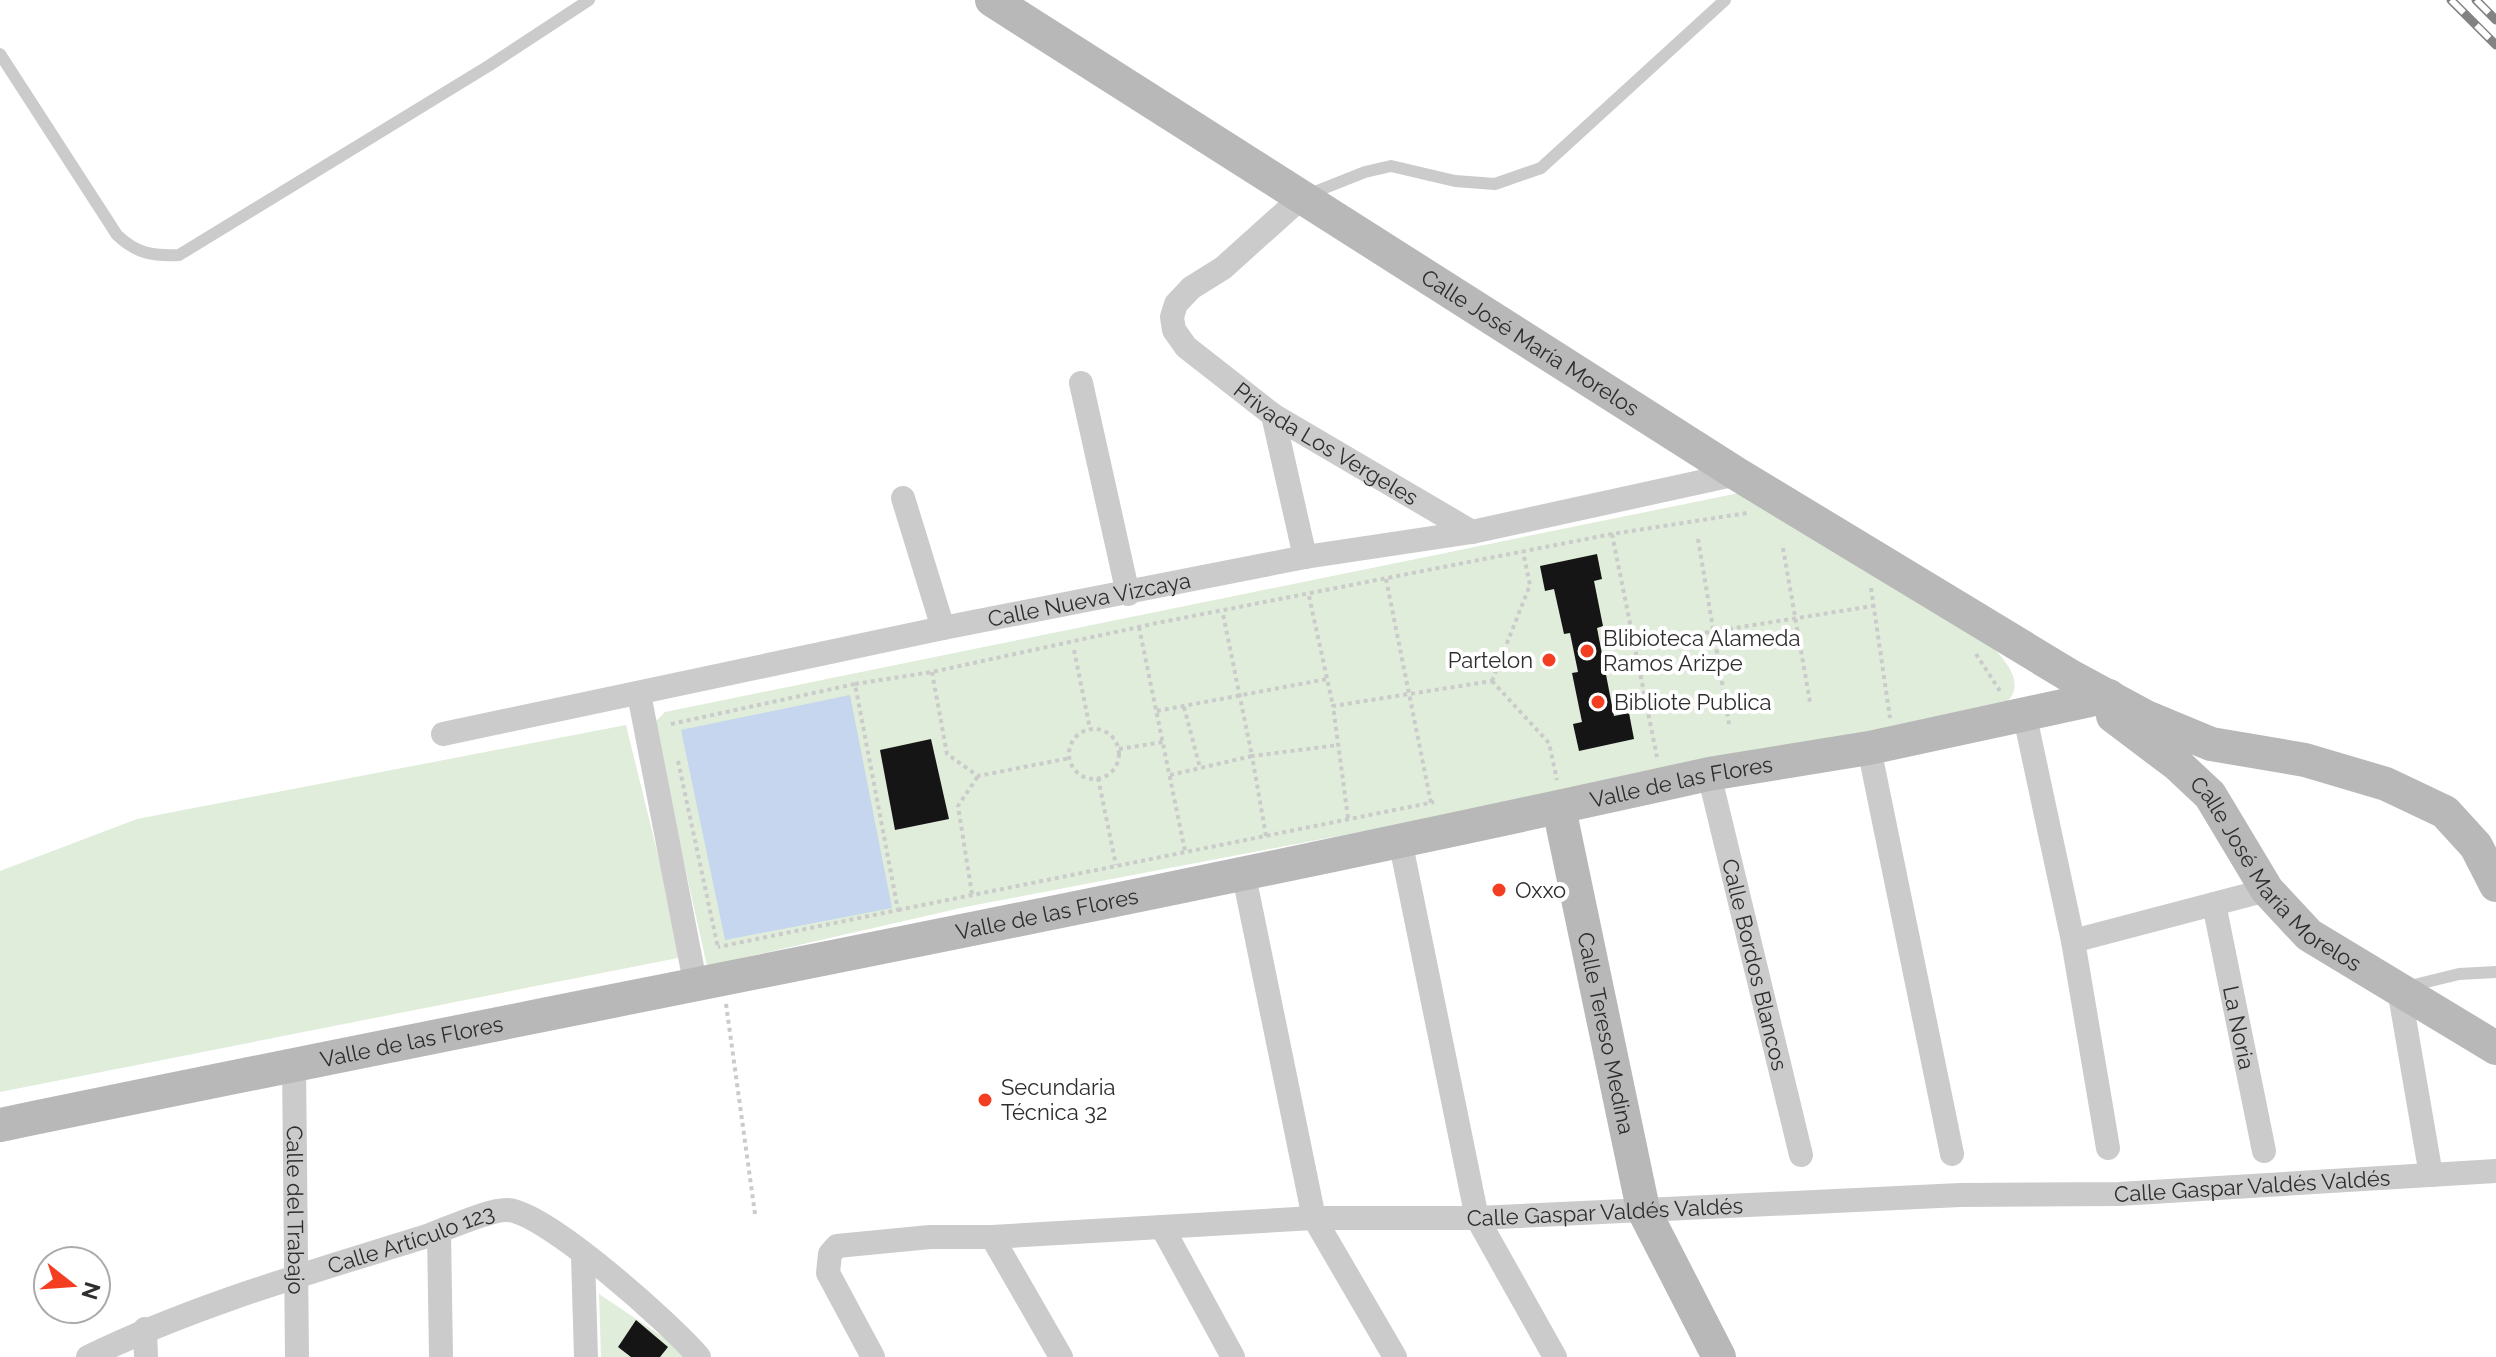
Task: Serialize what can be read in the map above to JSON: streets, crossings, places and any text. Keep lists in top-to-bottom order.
{
  "streets": {
    "street": [
      "Calle José María Morelos",
      "Privada Los Vergeles",
      "Calle Nueva Vizcaya",
      "Valle de las Flores",
      "Calle Bordos Blancos",
      "La Noria",
      "Calle Tereso Medina",
      "Calle Gaspar Valdés Valdés",
      "Calle del Trabajo",
      "Calle Artículo 123"
    ]
  },
  "crossings": [
    ["Calle José María Morelos", "Privada Los Vergeles"],
    ["Calle José María Morelos", "Calle Nueva Vizcaya"],
    ["Calle José María Morelos", "Valle de las Flores"],
    ["Privada Los Vergeles", "Calle Nueva Vizcaya"],
    ["Valle de las Flores", "Calle Bordos Blancos"],
    ["Valle de las Flores", "Calle Tereso Medina"],
    ["Valle de las Flores", "Calle del Trabajo"],
    ["Calle Tereso Medina", "Calle Gaspar Valdés Valdés"],
    ["Calle del Trabajo", "Calle Artículo 123"]
  ],
  "places": [
    "Blibioteca Alameda Ramos Arizpe",
    "Partelon",
    "Bibliote Publica",
    "Oxxo",
    "Secundaria Técnica 32"
  ],
  "north": "right"
}
